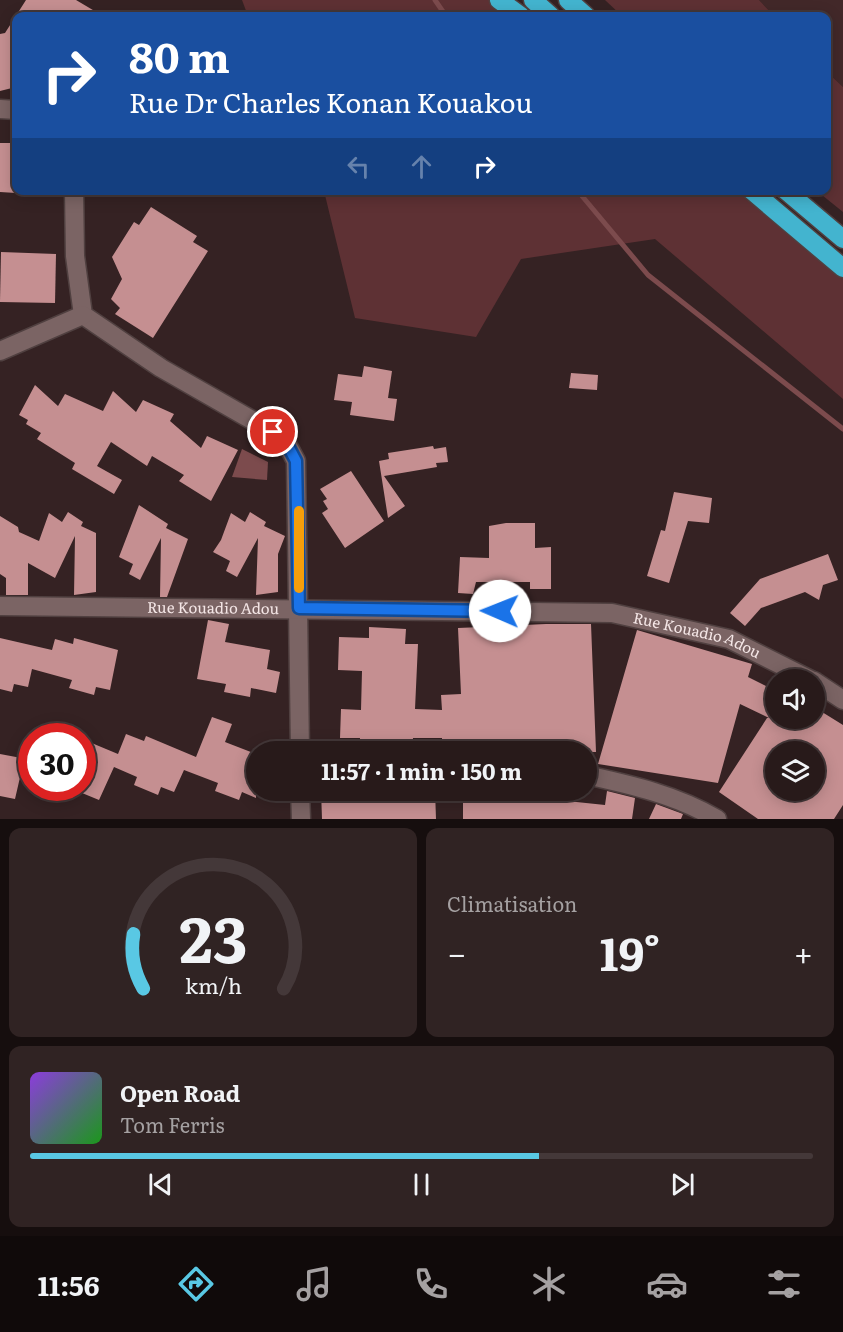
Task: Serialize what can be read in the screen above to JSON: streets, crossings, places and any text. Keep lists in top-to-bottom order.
{
  "streets": {
    "street": ["Rue Kouadio Adou"]
  },
  "page": {
    "turn": ["80 m", "Rue Dr Charles Konan Kouakou"],
    "limit": "30",
    "trip": "11:57 · 1 min · 150 m",
    "tile": "Climatisation",
    "heat": ["−", "19°", "+"],
    "song": ["Open Road", "Tom Ferris"],
    "tabs": "11:56",
    "gauge": ["23", "km/h"]
  }
}
